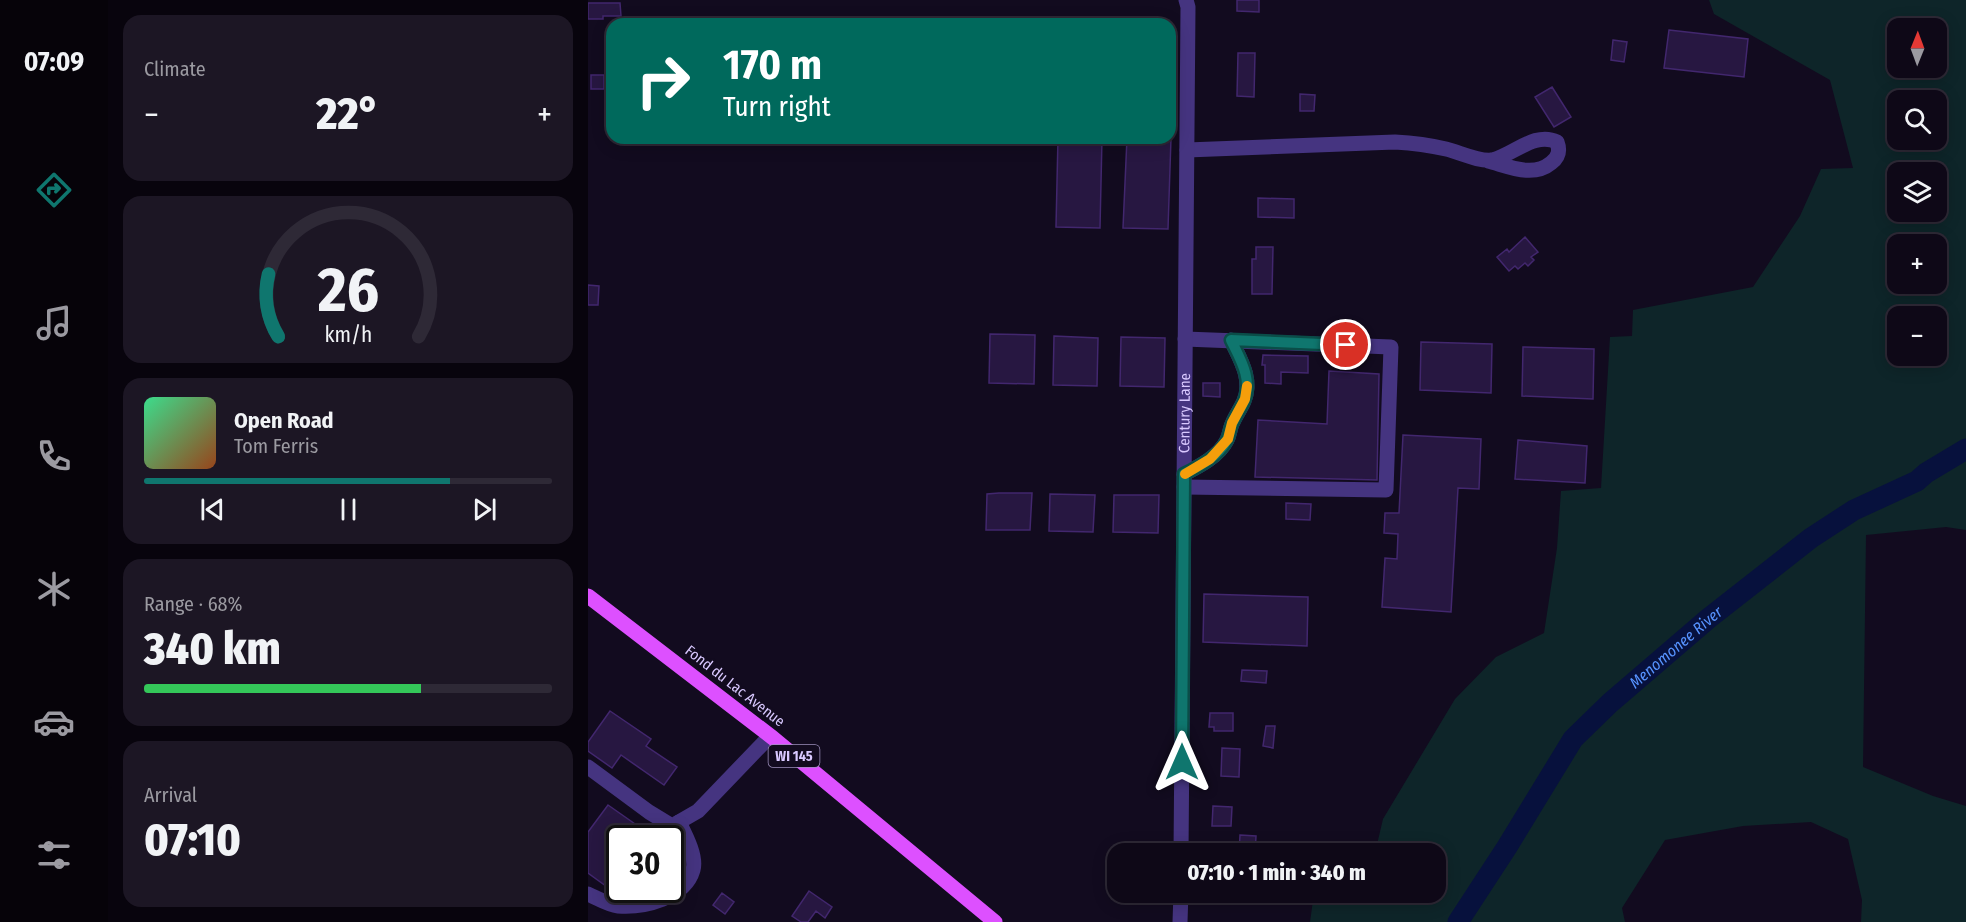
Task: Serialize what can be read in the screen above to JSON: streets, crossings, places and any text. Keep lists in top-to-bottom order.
{
  "streets": {
    "main road": ["Fond du Lac Avenue", "WI 145"],
    "street": ["Century Lane"]
  },
  "water": ["Menomonee River"],
  "north": "top",
  "page": {
    "tabs": "07:09",
    "tile": [
      "Climate",
      ["Range · 68%", "340 km"],
      ["Arrival", "07:10"]
    ],
    "map_buttons": ["+", "−"],
    "turn": ["170 m", "Turn right"],
    "heat": ["−", "22°", "+"],
    "song": ["Open Road", "Tom Ferris"],
    "limit": "30",
    "trip": "07:10 · 1 min · 340 m",
    "gauge": ["26", "km/h"]
  }
}
